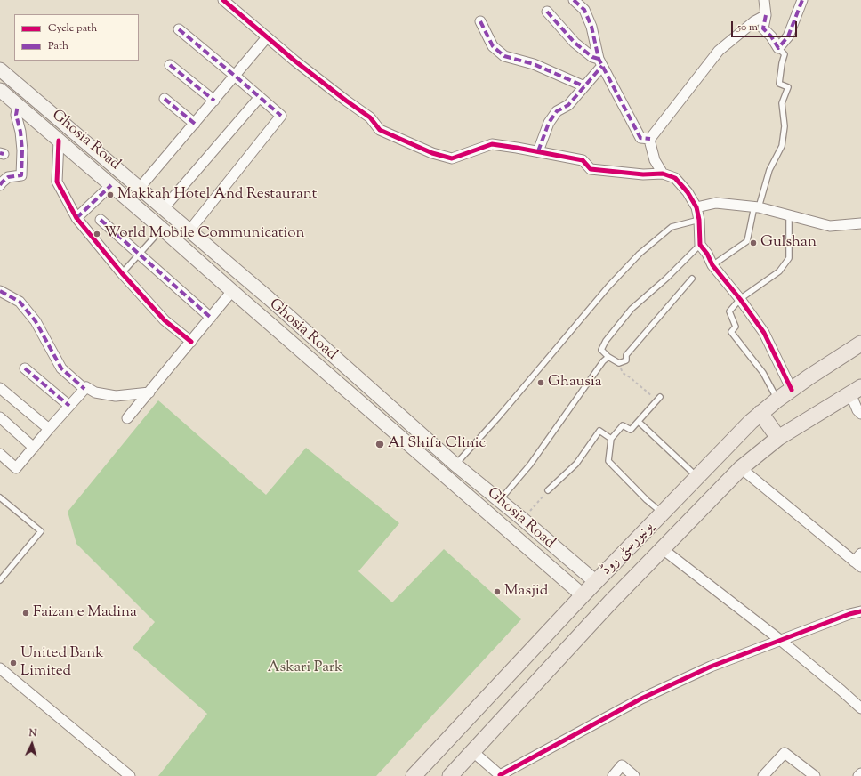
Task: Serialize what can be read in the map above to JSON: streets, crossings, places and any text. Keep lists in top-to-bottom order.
{
  "streets": {
    "main road": ["Ghosia Road", "یونیورسٹی روڈ"]
  },
  "crossings": [
    ["Ghosia Road", "یونیورسٹی روڈ"]
  ],
  "parks": ["Askari Park"],
  "places": [
    "Makkah Hotel And Restaurant",
    "World Mobile Communication",
    "Gulshan",
    "Ghausia",
    "Al Shifa Clinic",
    "Masjid",
    "Faizan e Madina",
    "United Bank Limited"
  ],
  "legend": ["Cycle path", "Path"],
  "scale_bar": "50 m",
  "north": "top"
}
